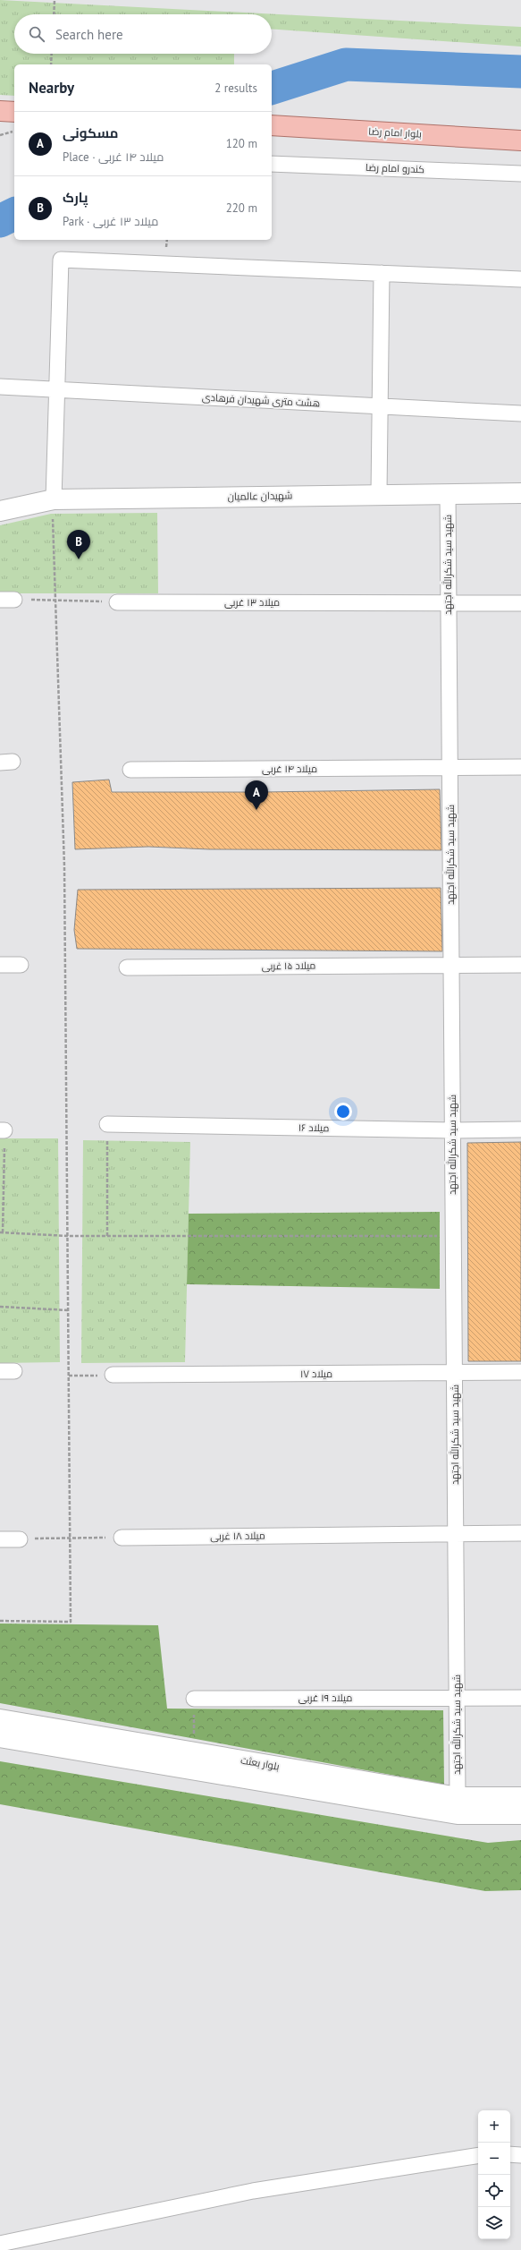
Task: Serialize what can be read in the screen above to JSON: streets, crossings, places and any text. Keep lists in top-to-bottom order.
{
  "streets": {
    "main road": ["بلوار امام رضا", "شهیدان عالمیان", "بلوار بعثت"],
    "street": [
      "کندرو امام رضا",
      "هشت متری شهیدان فرهادی",
      "شهید سید شکرالله اجتهد",
      "میلاد ۱۳ غربی",
      "میلاد ۱۴ غربی",
      "میلاد ۱۵ غربی",
      "میلاد ۱۶",
      "میلاد ۱۷",
      "میلاد ۱۸ غربی",
      "میلاد ۱۹ غربی"
    ]
  },
  "crossings": [
    ["شهیدان عالمیان", "شهید سید شکرالله اجتهد"],
    ["شهید سید شکرالله اجتهد", "میلاد ۱۳ غربی"],
    ["شهید سید شکرالله اجتهد", "میلاد ۱۴ غربی"],
    ["شهید سید شکرالله اجتهد", "میلاد ۱۵ غربی"],
    ["شهید سید شکرالله اجتهد", "میلاد ۱۶"],
    ["شهید سید شکرالله اجتهد", "میلاد ۱۷"],
    ["شهید سید شکرالله اجتهد", "میلاد ۱۸ غربی"],
    ["شهید سید شکرالله اجتهد", "میلاد ۱۹ غربی"],
    ["شهید سید شکرالله اجتهد", "بلوار بعثت"]
  ],
  "page": {
    "search": "Search here",
    "heading": ["Nearby", "2 results"],
    "list": [
      {
        "mark": "A",
        "name": "مسکونی",
        "note": "Place · میلاد ۱۴ غربی",
        "value": "120 m"
      },
      {
        "mark": "B",
        "name": "پارک",
        "note": "Park · میلاد ۱۳ غربی",
        "value": "220 m"
      }
    ],
    "pins": ["B", "A"],
    "map_buttons": ["+", "−"]
  }
}
